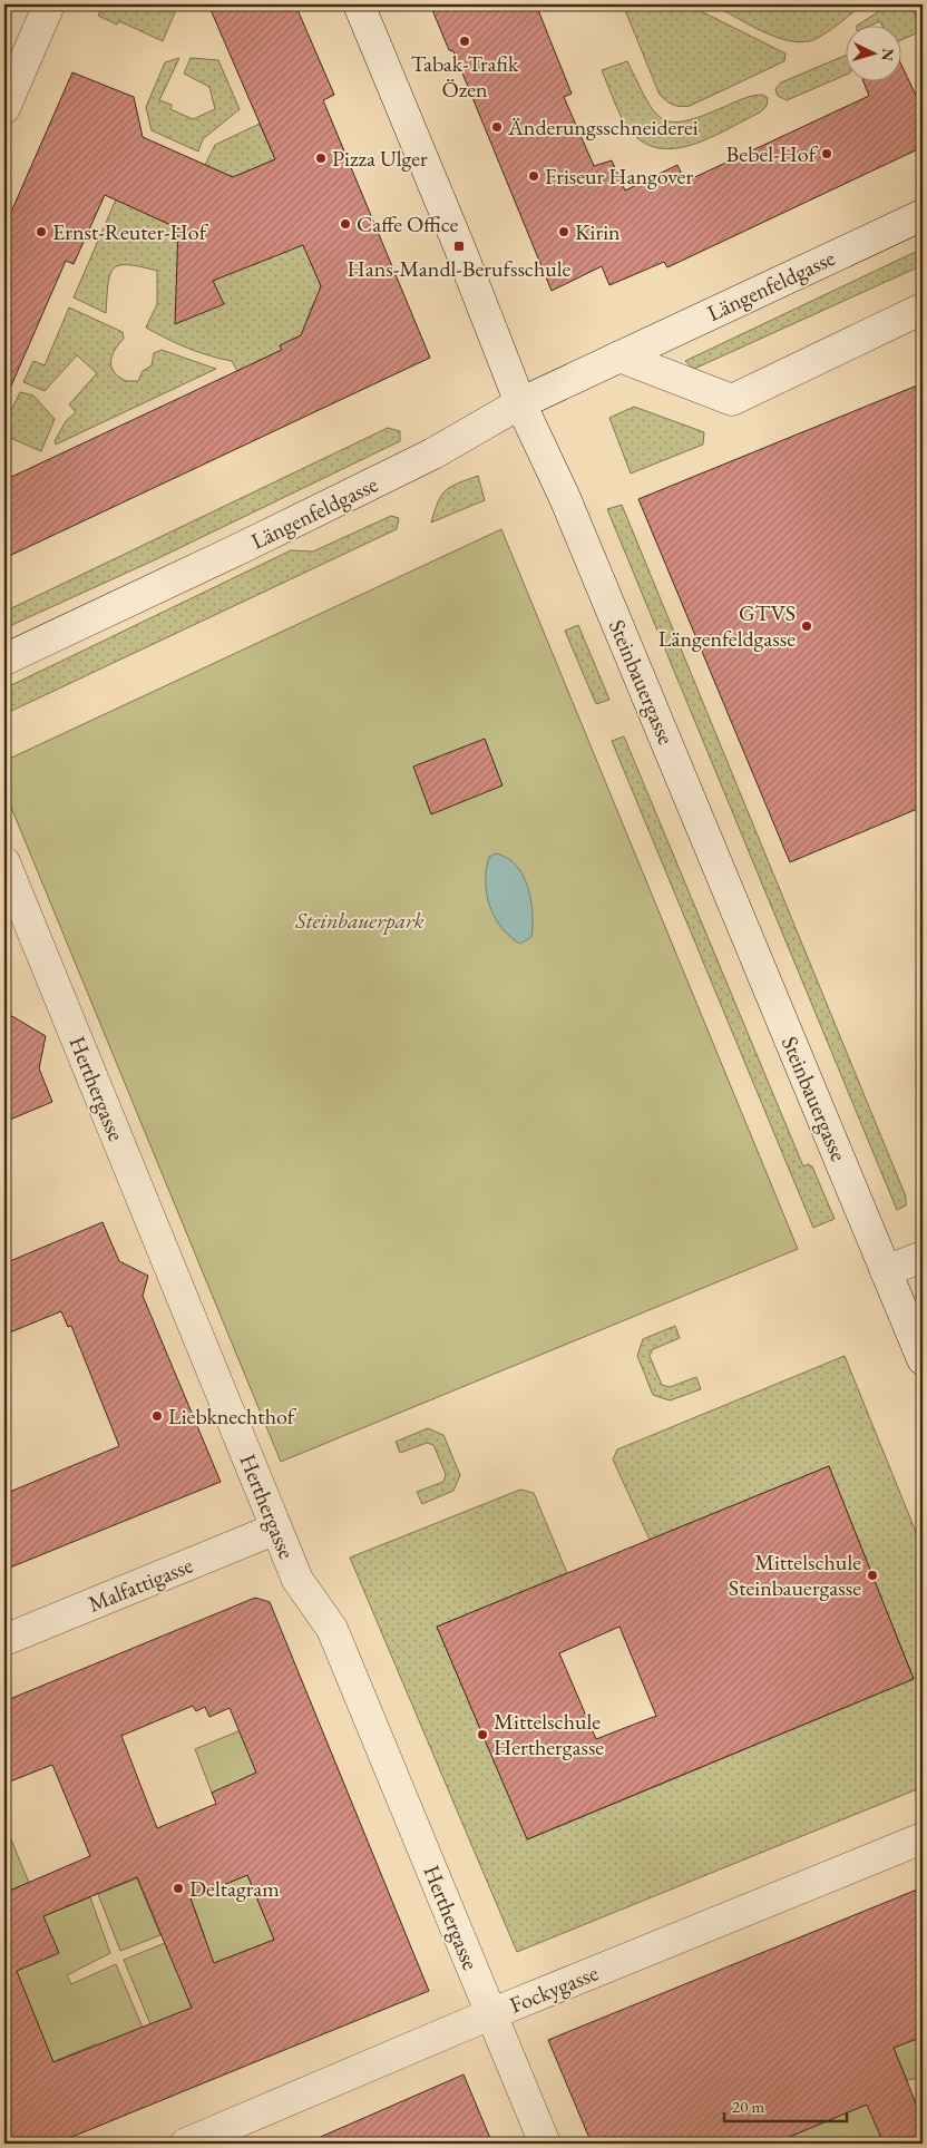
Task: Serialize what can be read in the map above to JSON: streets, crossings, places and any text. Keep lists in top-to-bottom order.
{
  "streets": {
    "street": [
      "Längenfeldgasse",
      "Steinbauergasse",
      "Herthergasse",
      "Malfattigasse",
      "Fockygasse"
    ]
  },
  "crossings": [
    ["Längenfeldgasse", "Steinbauergasse"],
    ["Herthergasse", "Malfattigasse"],
    ["Herthergasse", "Fockygasse"]
  ],
  "parks": ["Steinbauerpark"],
  "places": {
    "other": [
      "Tabak-Trafik Özen",
      "Änderungsschneiderei",
      "Bebel-Hof",
      "Pizza Ulger",
      "Friseur Hangover",
      "Caffe Office",
      "Ernst-Reuter-Hof",
      "Kirin",
      "GTVS Längenfeldgasse",
      "Liebknechthof",
      "Mittelschule Steinbauergasse",
      "Mittelschule Herthergasse",
      "Deltagram"
    ],
    "transit": ["Hans-Mandl-Berufsschule"]
  },
  "scale_bar": "20 m",
  "north": "right"
}
